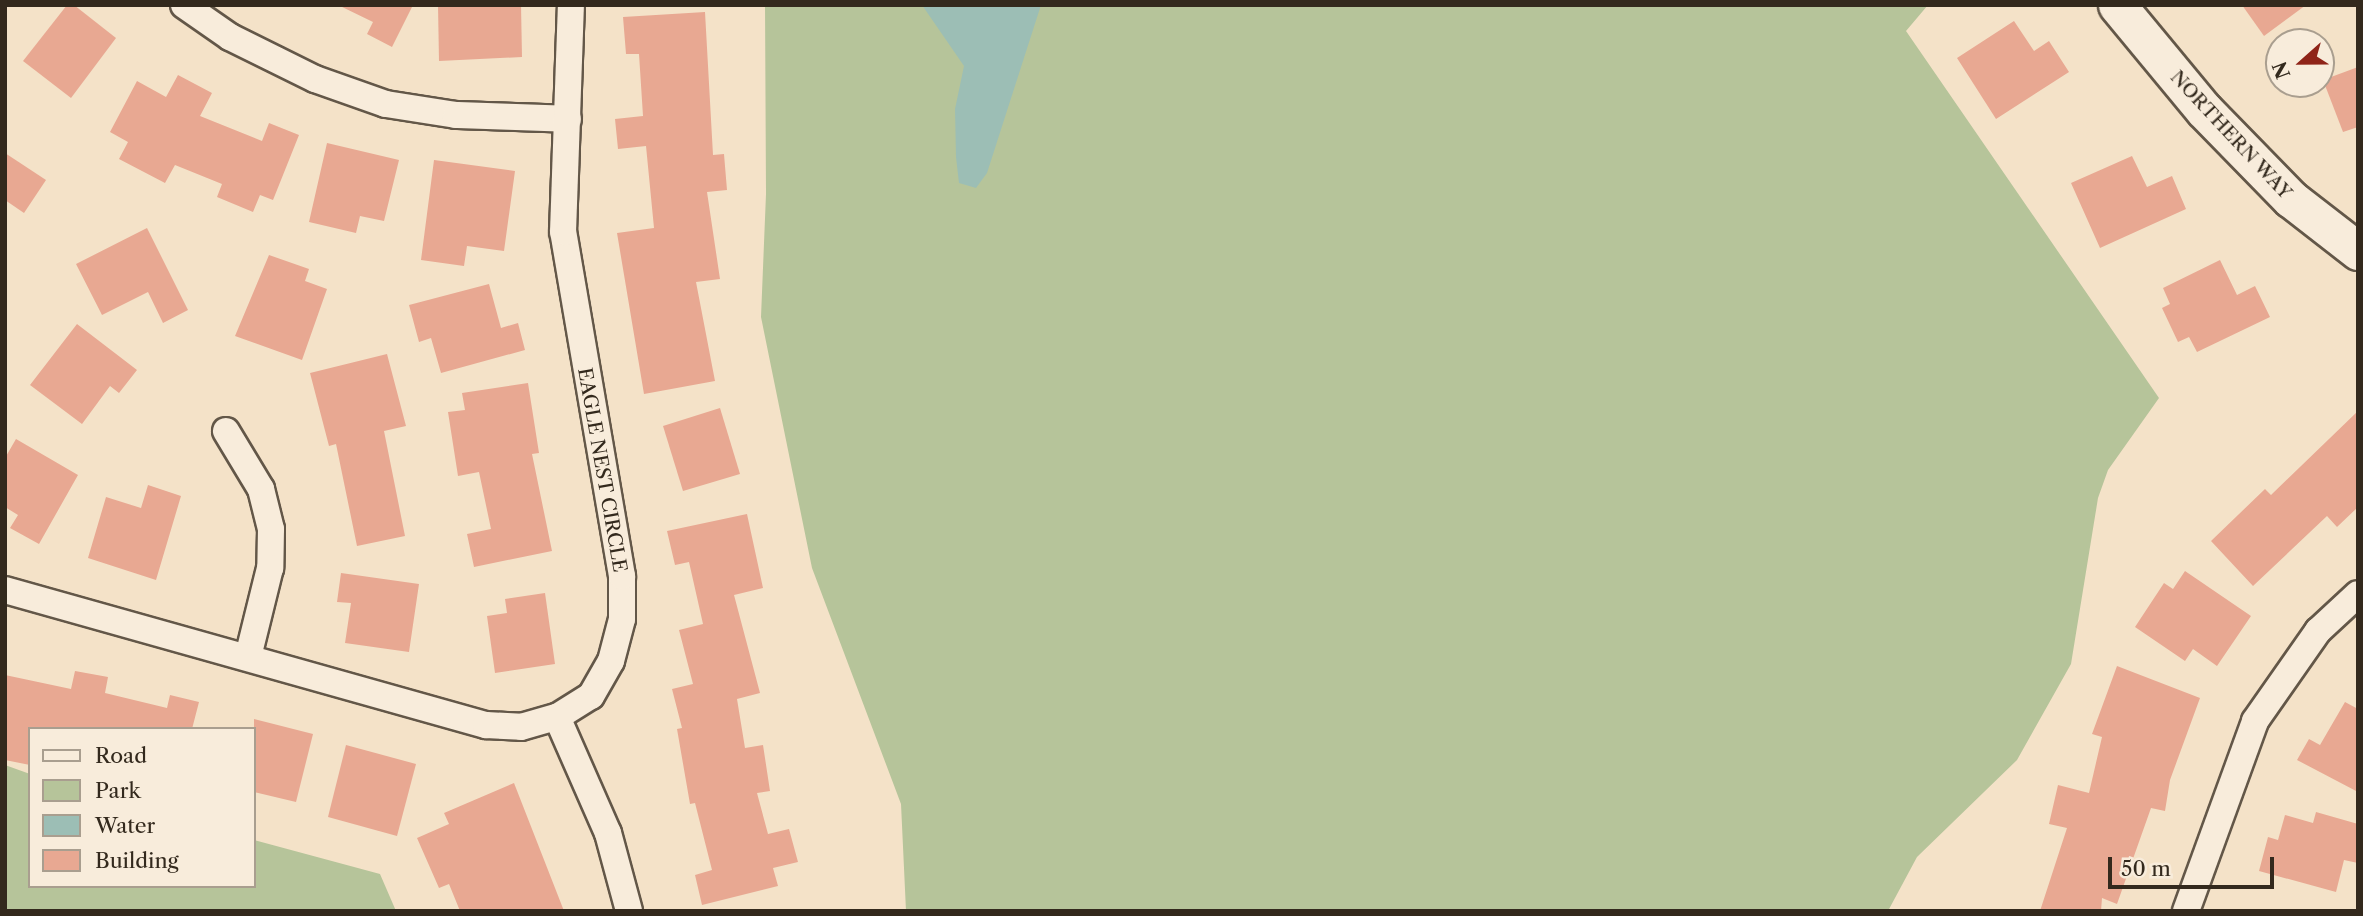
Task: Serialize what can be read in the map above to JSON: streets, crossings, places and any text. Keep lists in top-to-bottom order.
{
  "streets": {
    "street": ["NORTHERN WAY", "EAGLE NEST CIRCLE"]
  },
  "legend": [
    "Road",
    "Park",
    "Water",
    "Building"
  ],
  "scale_bar": "50 m",
  "north": "left"
}
